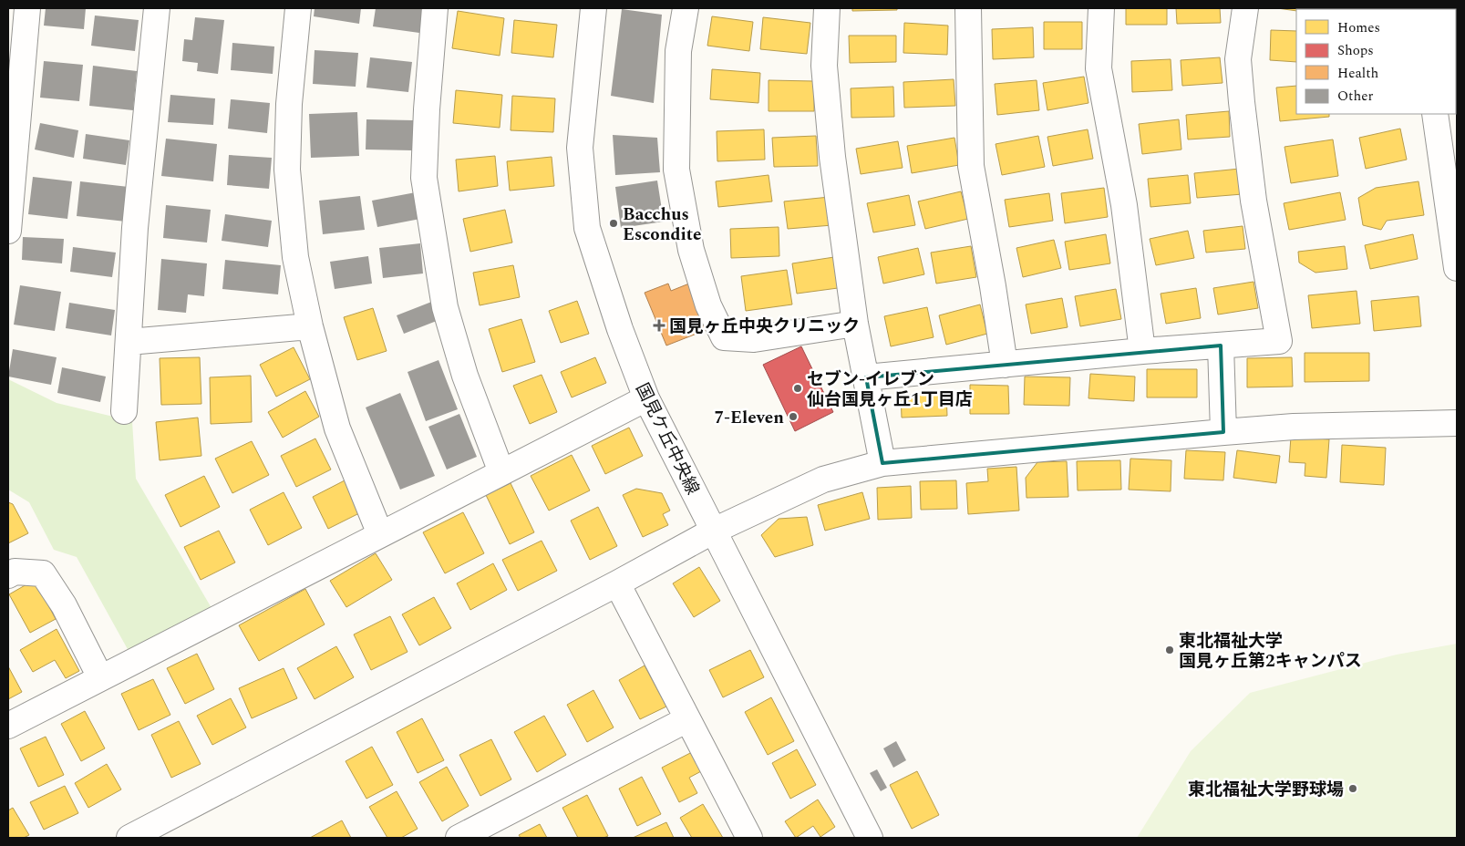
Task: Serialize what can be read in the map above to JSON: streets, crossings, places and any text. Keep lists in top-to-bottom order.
{
  "streets": {
    "street": ["国見ケ丘中央線"]
  },
  "places": {
    "other": [
      "Bacchus Escondite",
      "セブン-イレブン 仙台国見ヶ丘1丁目店",
      "7-Eleven",
      "東北福祉大学 国見ヶ丘第2キャンパス",
      "東北福祉大学野球場"
    ],
    "health": ["国見ヶ丘中央クリニック"]
  },
  "legend": [
    "Homes",
    "Shops",
    "Health",
    "Other"
  ]
}
